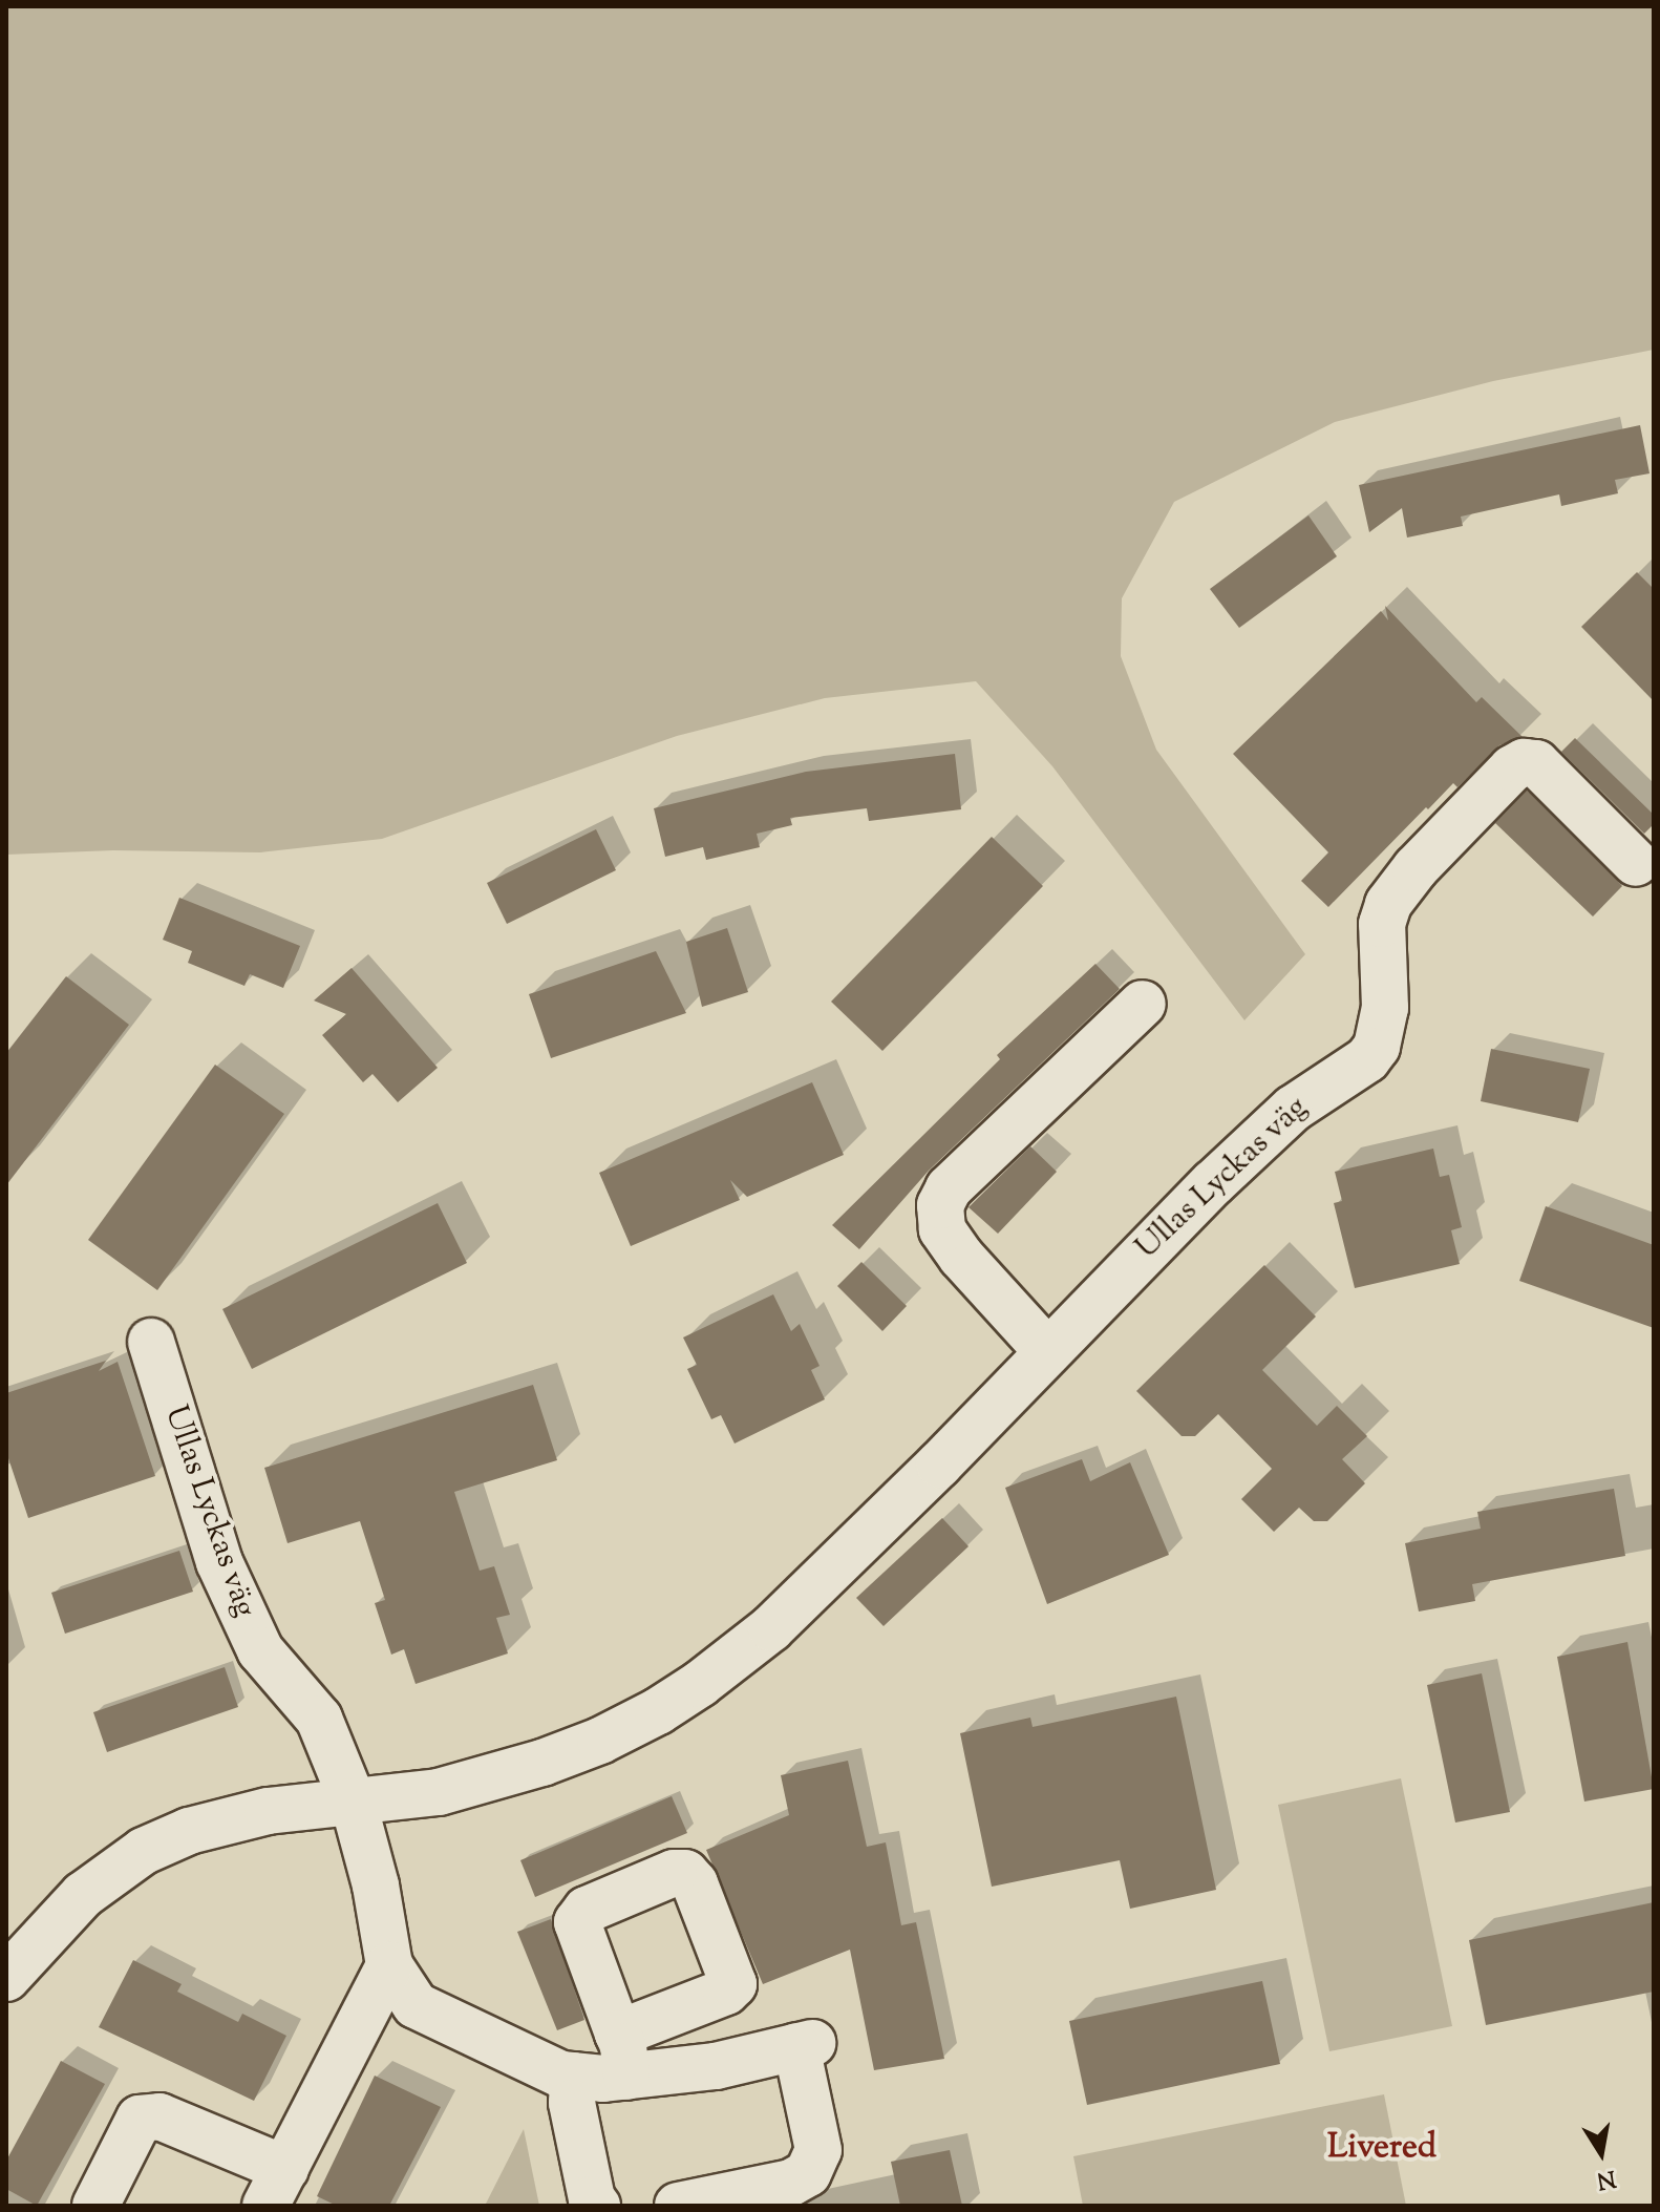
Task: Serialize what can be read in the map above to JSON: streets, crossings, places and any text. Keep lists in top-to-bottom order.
{
  "streets": {
    "street": ["Ullas Lyckas väg"]
  },
  "districts": ["Livered"],
  "north": "bottom"
}
